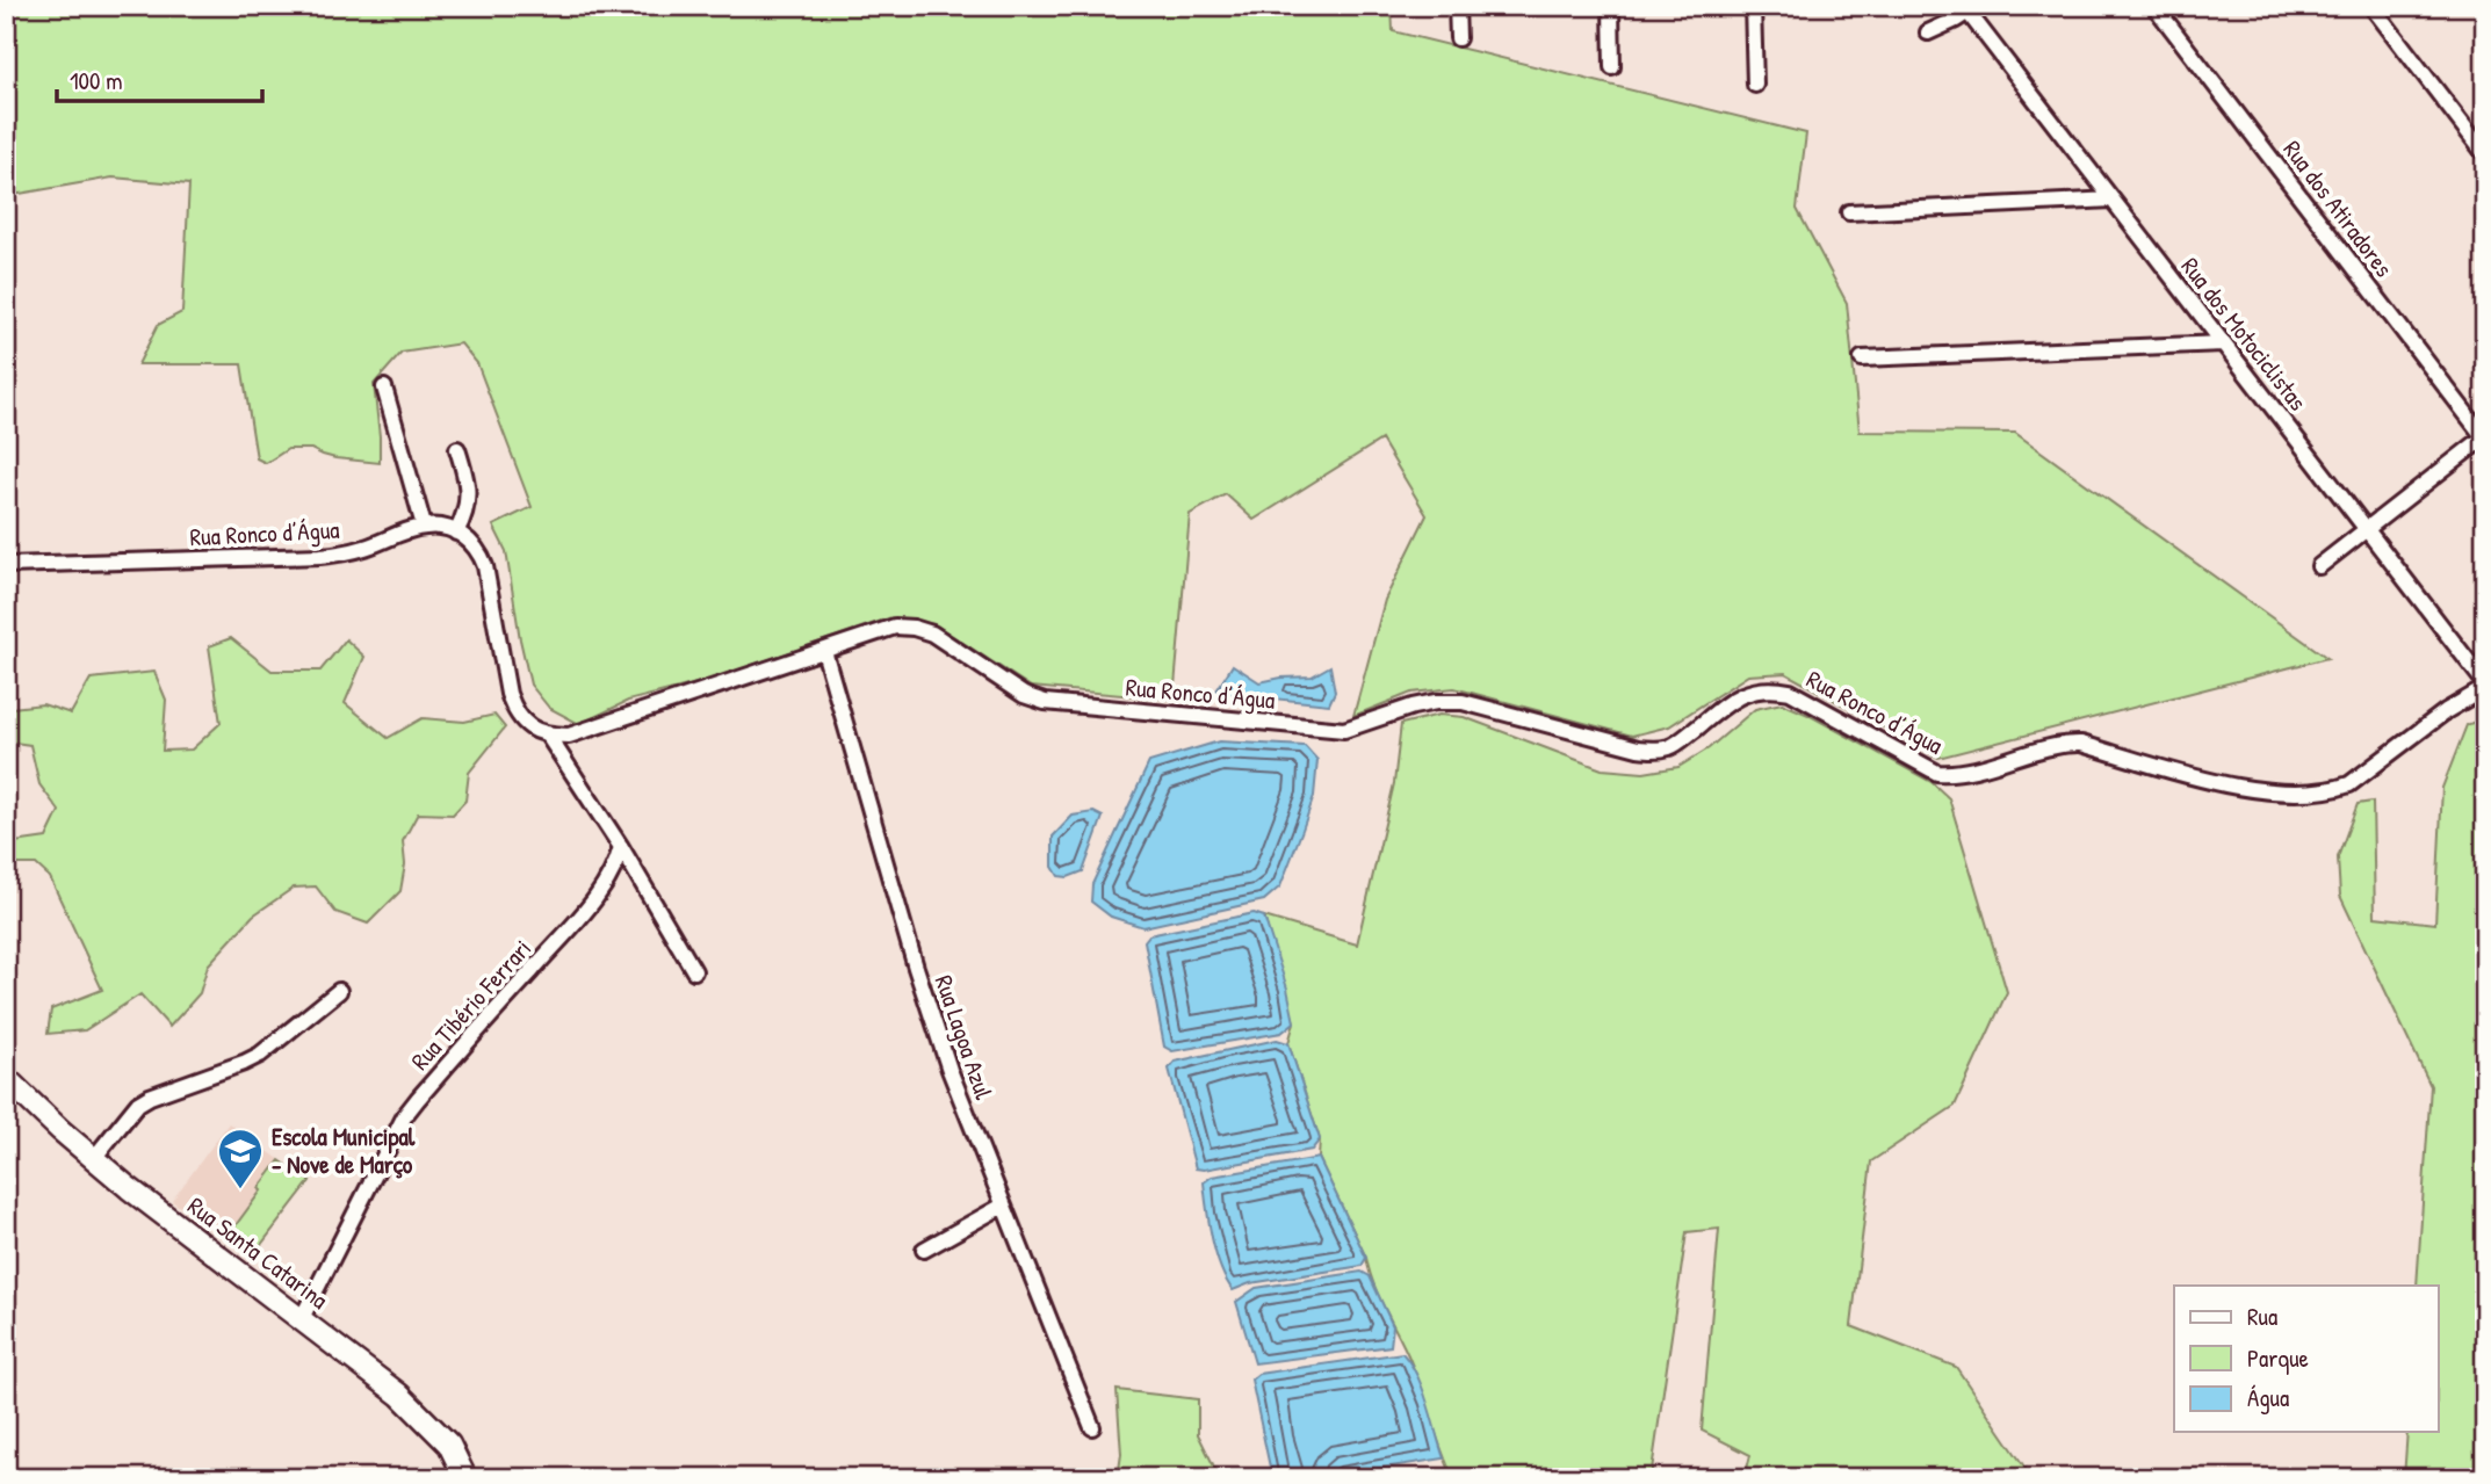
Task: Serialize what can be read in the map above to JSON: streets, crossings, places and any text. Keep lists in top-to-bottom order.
{
  "streets": {
    "street": [
      "Rua dos Atiradores",
      "Rua dos Motociclistas",
      "Rua Ronco d’Água",
      "Rua Tibério Ferrari",
      "Rua Lagoa Azul",
      "Rua Santa Catarina"
    ]
  },
  "crossings": [
    ["Rua dos Motociclistas", "Rua Ronco d’Água"],
    ["Rua Ronco d’Água", "Rua Lagoa Azul"],
    ["Rua Tibério Ferrari", "Rua Santa Catarina"]
  ],
  "places": {
    "school or university": ["Escola Municipal - Nove de Março"]
  },
  "legend": ["Rua", "Parque", "Água"],
  "scale_bar": "100 m"
}
